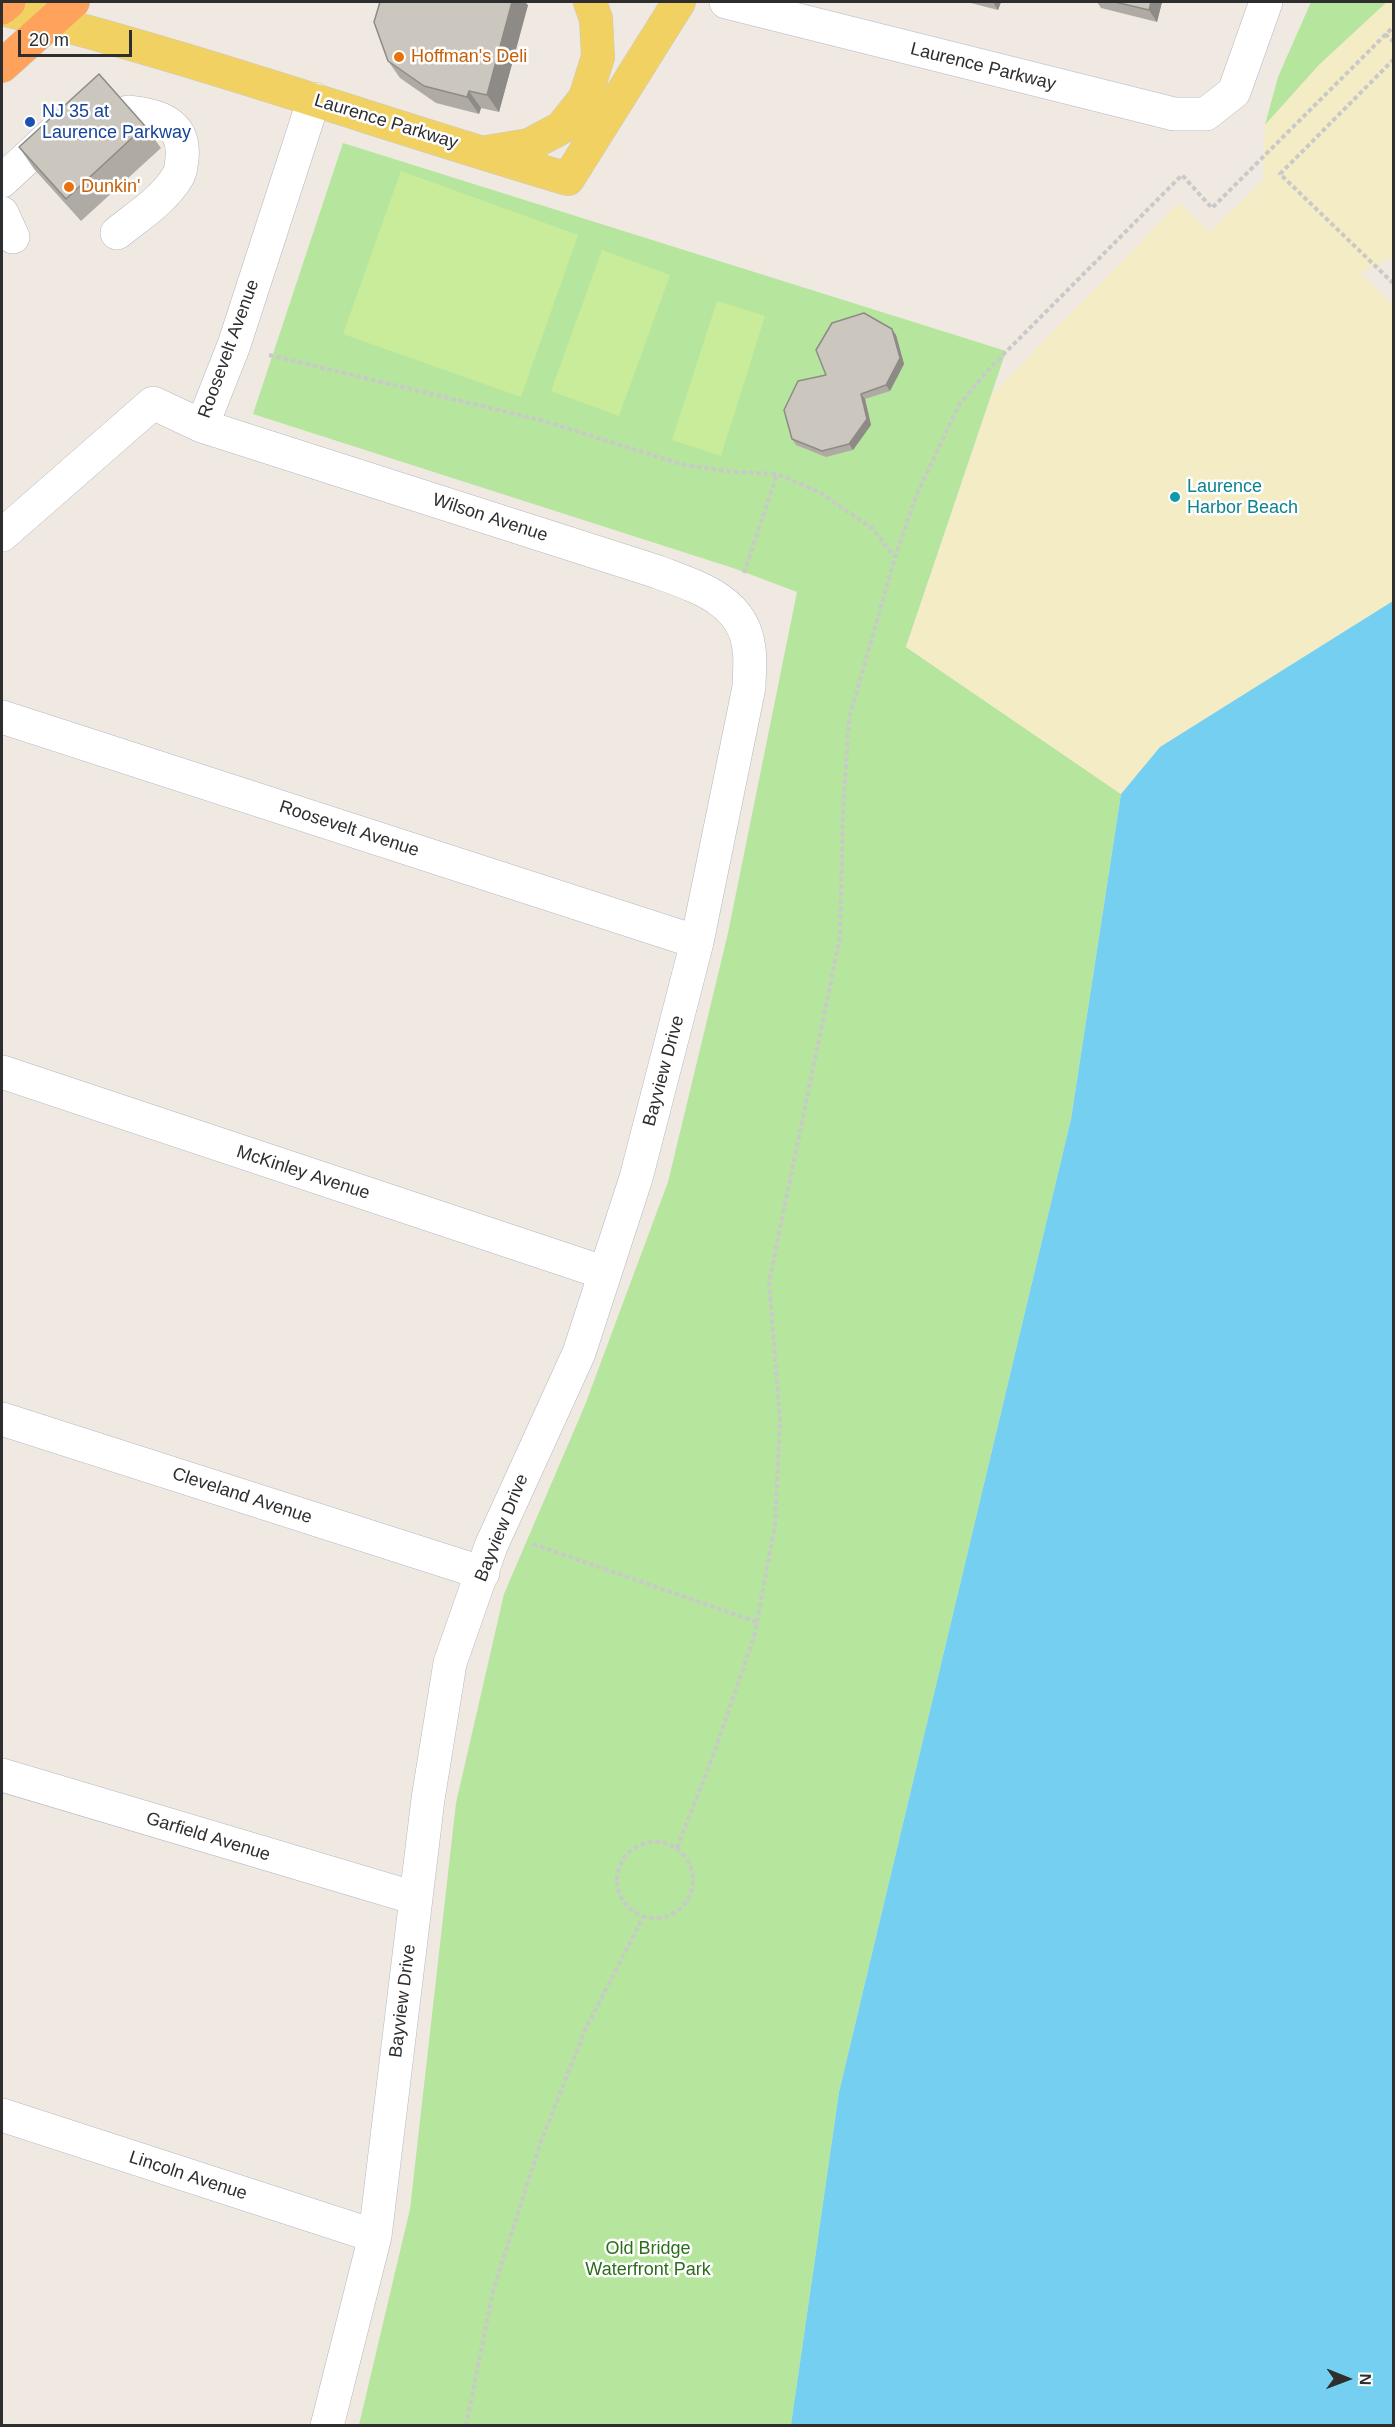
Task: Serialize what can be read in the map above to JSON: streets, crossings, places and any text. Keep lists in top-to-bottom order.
{
  "streets": {
    "main road": ["Laurence Parkway"],
    "street": [
      "Roosevelt Avenue",
      "Wilson Avenue",
      "Bayview Drive",
      "McKinley Avenue",
      "Cleveland Avenue",
      "Garfield Avenue",
      "Lincoln Avenue"
    ]
  },
  "crossings": [
    ["Laurence Parkway", "Roosevelt Avenue"],
    ["Roosevelt Avenue", "Wilson Avenue"],
    ["Roosevelt Avenue", "Bayview Drive"],
    ["Wilson Avenue", "Bayview Drive"],
    ["Bayview Drive", "McKinley Avenue"],
    ["Bayview Drive", "Cleveland Avenue"],
    ["Bayview Drive", "Garfield Avenue"],
    ["Bayview Drive", "Lincoln Avenue"]
  ],
  "parks": ["Old Bridge Waterfront Park"],
  "places": [
    "Hoffman's Deli",
    "NJ 35 at Laurence Parkway",
    "Dunkin'",
    "Laurence Harbor Beach"
  ],
  "scale_bar": "20 m",
  "north": "right"
}
